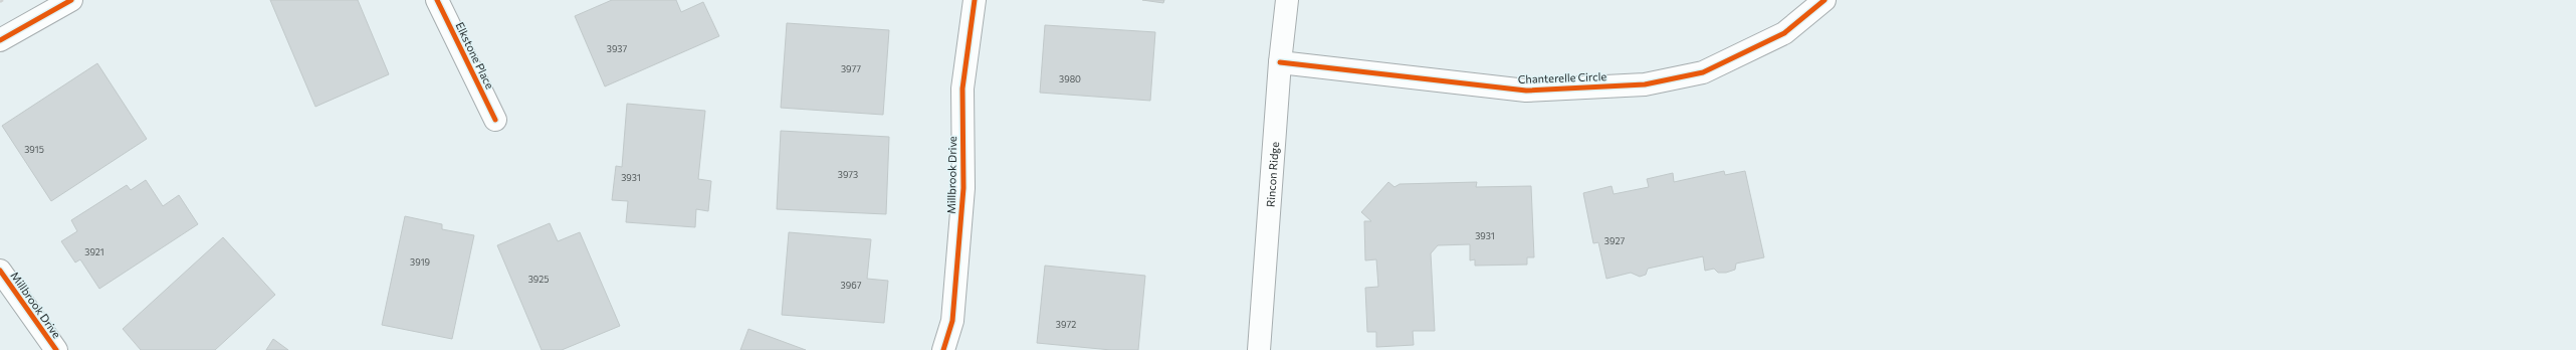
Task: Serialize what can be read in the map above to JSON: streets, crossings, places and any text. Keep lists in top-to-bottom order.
{
  "streets": {
    "street": [
      "Elkstone Place",
      "Chanterelle Circle",
      "Millbrook Drive",
      "Rincon Ridge"
    ]
  },
  "crossings": [
    ["Chanterelle Circle", "Rincon Ridge"]
  ],
  "house_numbers": [
    "3937",
    "3977",
    "3980",
    "3915",
    "3973",
    "3931",
    "3931",
    "3927",
    "3921",
    "3919",
    "3925",
    "3967",
    "3972"
  ]
}
